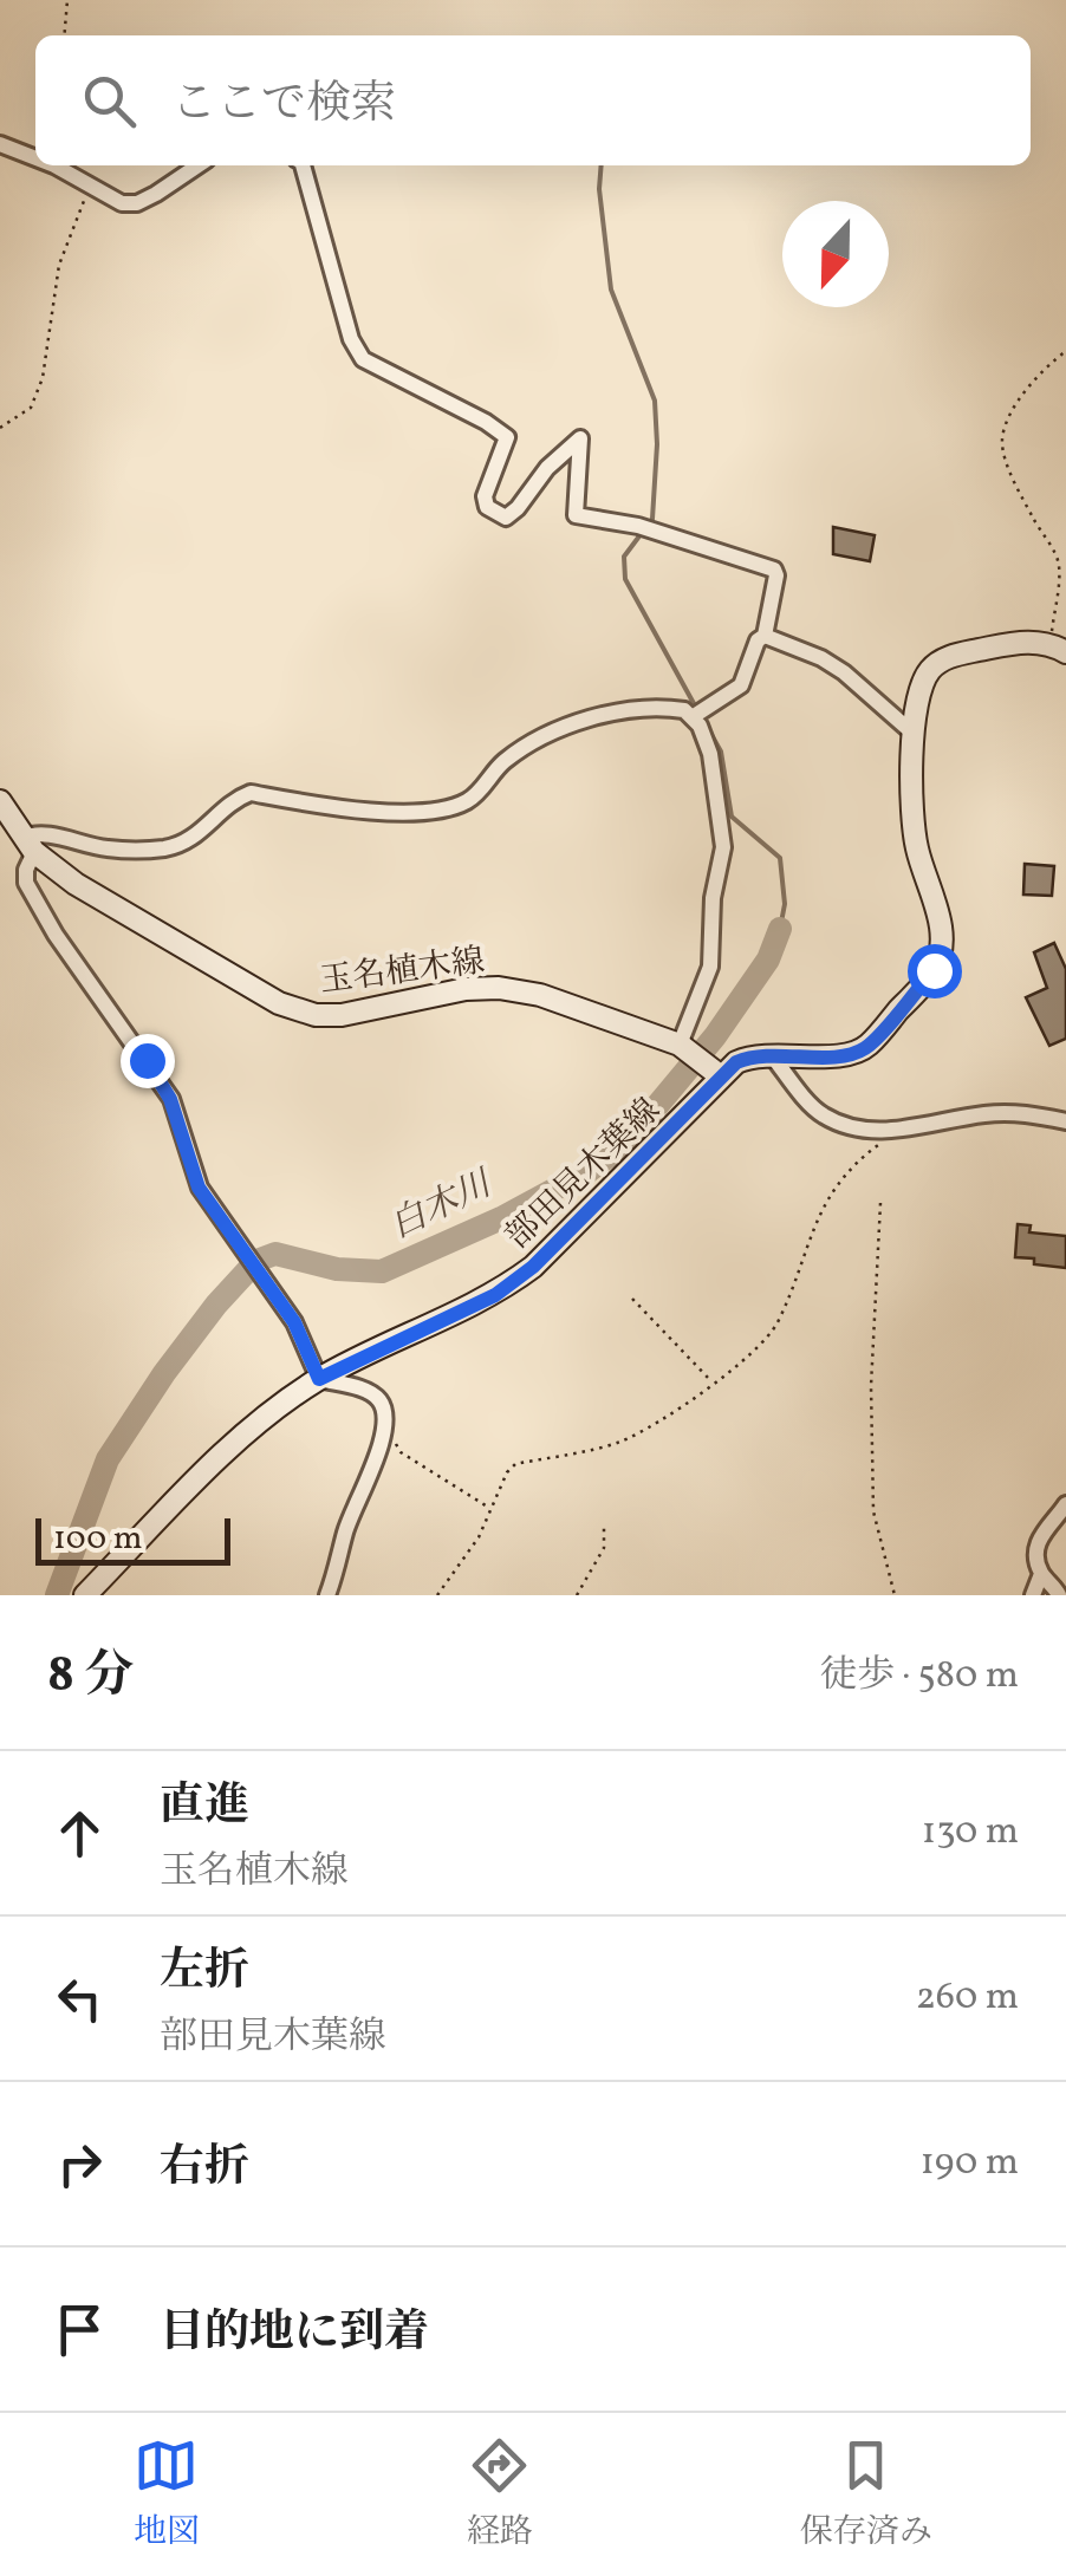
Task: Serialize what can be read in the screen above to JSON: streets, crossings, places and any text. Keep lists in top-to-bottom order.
{
  "streets": {
    "main road": ["玉名植木線", "部田見木葉線"]
  },
  "crossings": [
    ["玉名植木線", "部田見木葉線"]
  ],
  "water": ["白木川"],
  "scale_bar": "100 m",
  "north": "bottom",
  "page": {
    "search": "ここで検索",
    "scale": "100 m",
    "heading": ["8 分", "徒歩 · 580 m"],
    "list": [
      ["直進", "玉名植木線", "130 m"],
      ["左折", "部田見木葉線", "260 m"],
      ["右折", "190 m"],
      "目的地に到着"
    ],
    "nav": ["地図", "経路", "保存済み"]
  }
}
